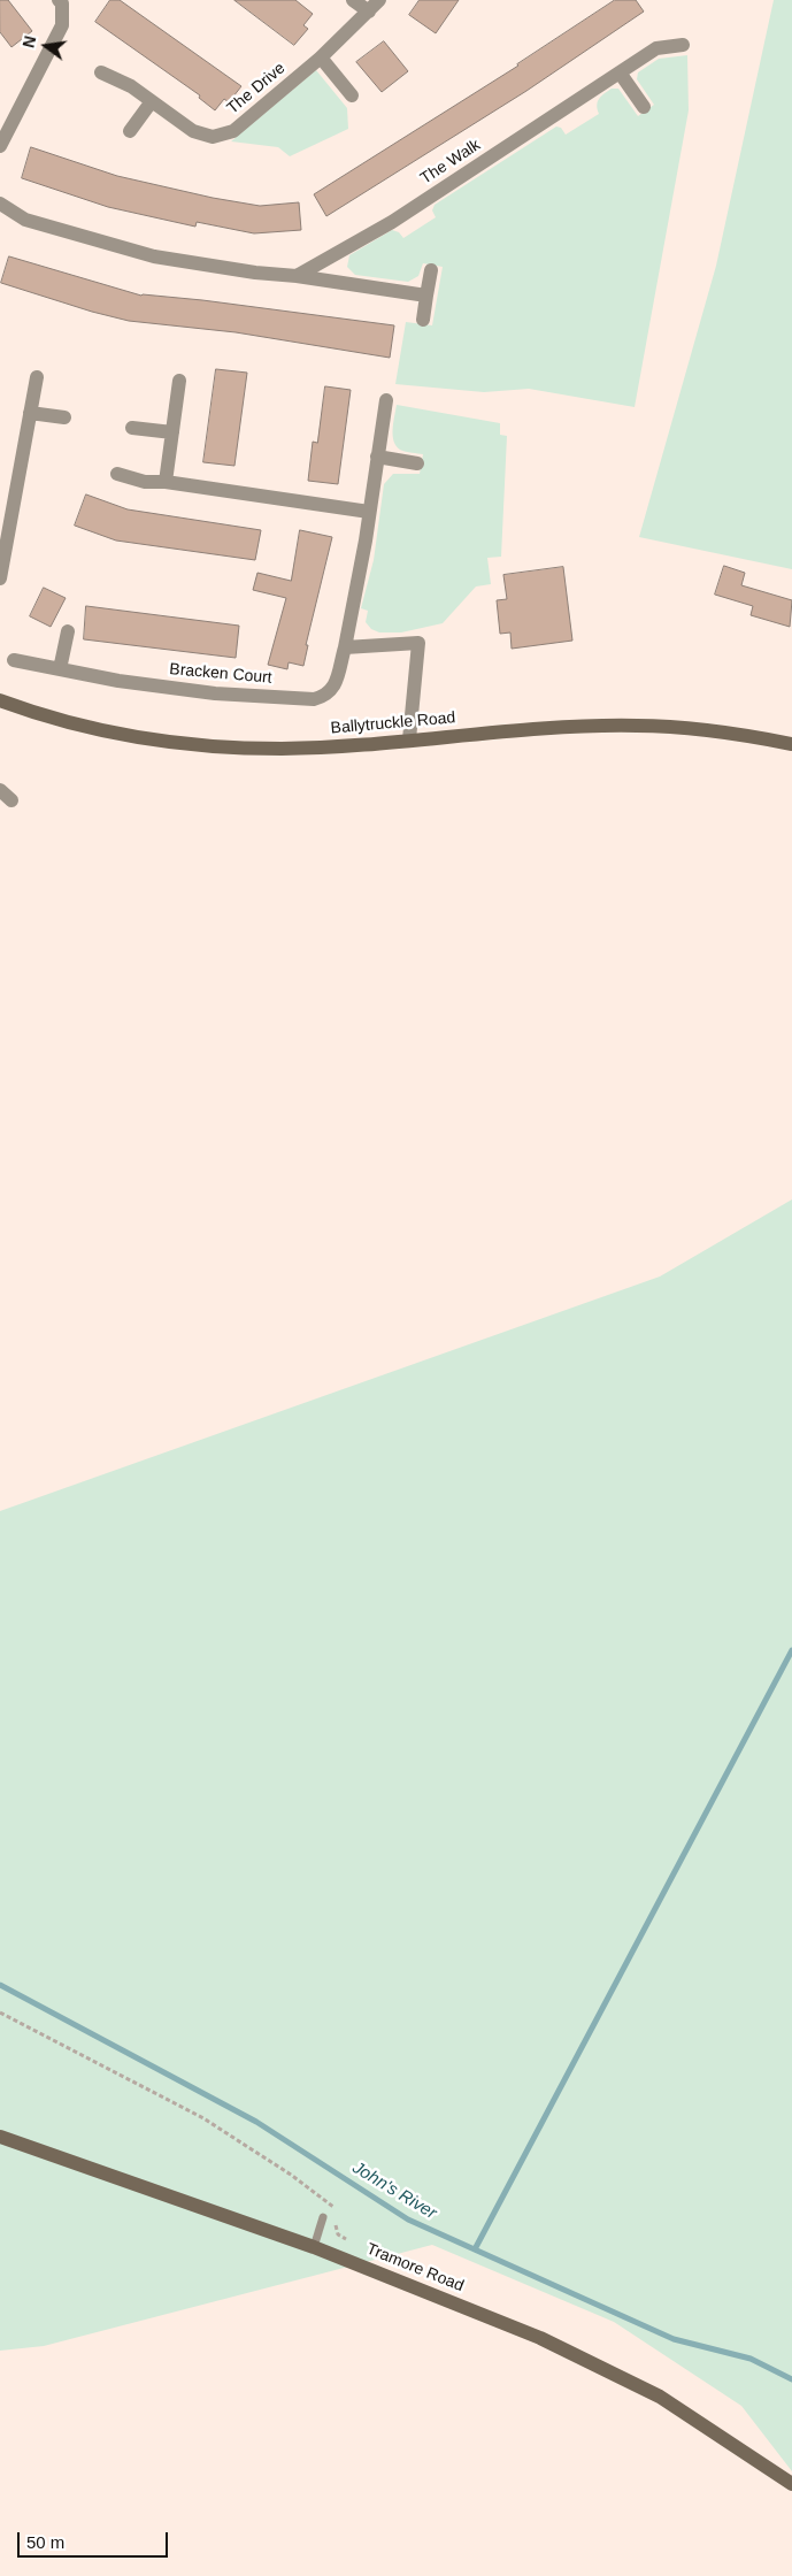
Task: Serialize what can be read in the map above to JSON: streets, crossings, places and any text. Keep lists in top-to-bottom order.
{
  "streets": {
    "main road": ["Ballytruckle Road", "Tramore Road"],
    "street": ["The Drive", "The Walk", "Bracken Court"]
  },
  "water": ["John's River"],
  "scale_bar": "50 m",
  "north": "left"
}
